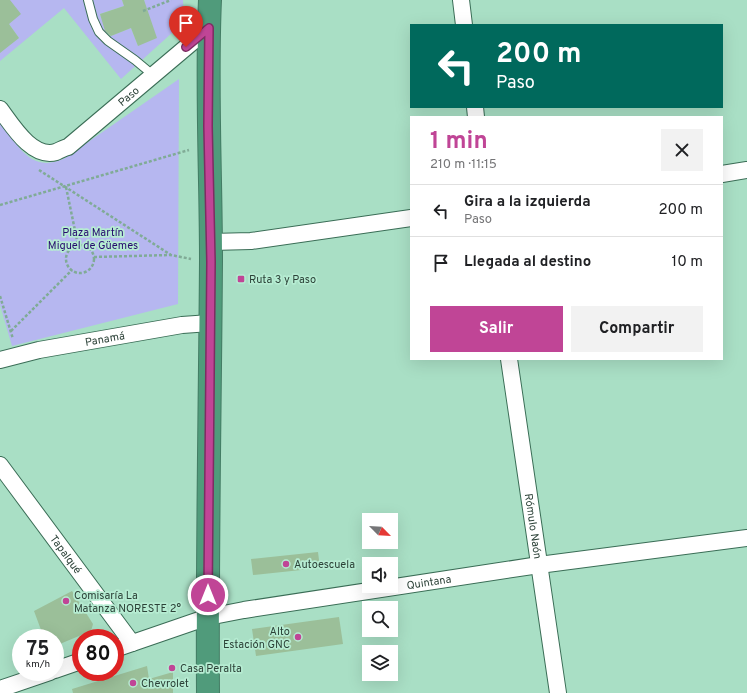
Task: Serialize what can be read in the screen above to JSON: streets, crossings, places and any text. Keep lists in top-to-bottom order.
{
  "streets": {
    "street": [
      "Paso",
      "Panamá",
      "Rómulo Naón",
      "Tapalqué",
      "Quintana"
    ]
  },
  "crossings": [
    ["Rómulo Naón", "Quintana"],
    ["Tapalqué", "Quintana"]
  ],
  "parks": ["Plaza Martín Miguel de Güemes"],
  "places": {
    "transit": ["Ruta 3 y Paso"],
    "other": [
      "Autoescuela",
      "Comisaría La Matanza NORESTE 2°",
      "Alto Estación GNC",
      "Casa Peralta",
      "Chevrolet"
    ]
  },
  "north": "bottom right",
  "page": {
    "turn": ["200 m", "Paso"],
    "heading": ["1 min", "210 m · 11:15"],
    "list": [
      {
        "name": "Gira a la izquierda",
        "note": "Paso",
        "value": "200 m"
      },
      {
        "name": "Llegada al destino",
        "value": "10 m"
      }
    ],
    "buttons": ["Salir", "Compartir"],
    "speed": "75 km/h",
    "limit": "80"
  }
}
